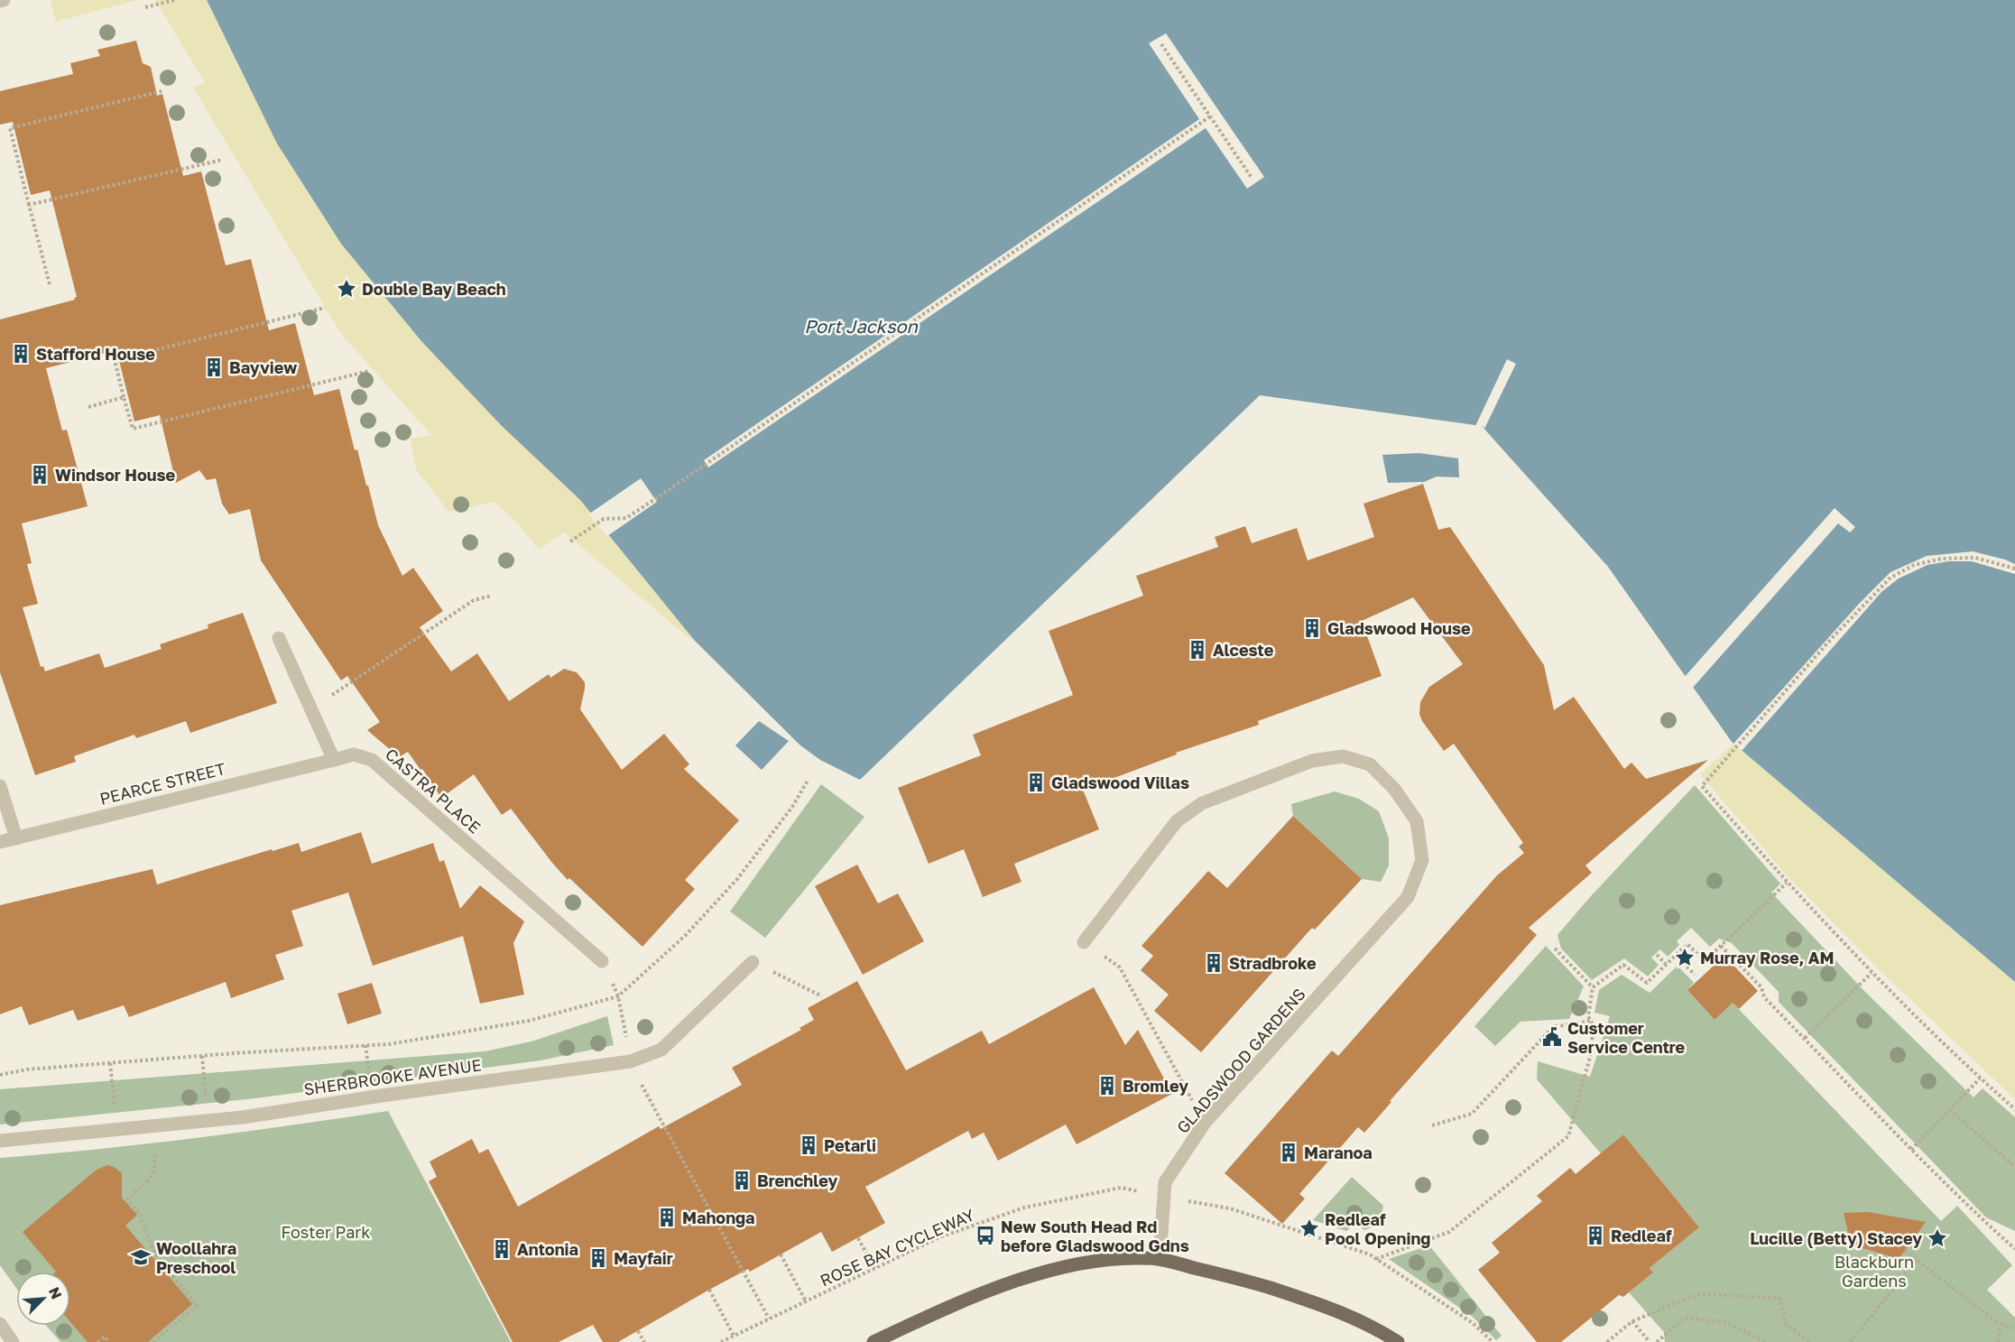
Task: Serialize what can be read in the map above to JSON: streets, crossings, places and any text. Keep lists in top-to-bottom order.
{
  "streets": {
    "street": [
      "PEARCE STREET",
      "CASTRA PLACE",
      "GLADSWOOD GARDENS",
      "SHERBROOKE AVENUE"
    ],
    "path": ["ROSE BAY CYCLEWAY"]
  },
  "crossings": [
    ["PEARCE STREET", "CASTRA PLACE"]
  ],
  "water": ["Port Jackson"],
  "parks": ["Foster Park", "Blackburn Gardens"],
  "places": {
    "place": [
      "Double Bay Beach",
      "Murray Rose, AM",
      "Redleaf Pool Opening",
      "Lucille (Betty) Stacey"
    ],
    "building": [
      "Stafford House",
      "Bayview",
      "Windsor House",
      "Gladswood House",
      "Alceste",
      "Gladswood Villas",
      "Stradbroke",
      "Bromley",
      "Petarli",
      "Maranoa",
      "Brenchley",
      "Mahonga",
      "Redleaf",
      "Antonia",
      "Mayfair"
    ],
    "public building": ["Customer Service Centre"],
    "bus stop": ["New South Head Rd before Gladswood Gdns"],
    "school or university": ["Woollahra Preschool"]
  },
  "north": "top right"
}
